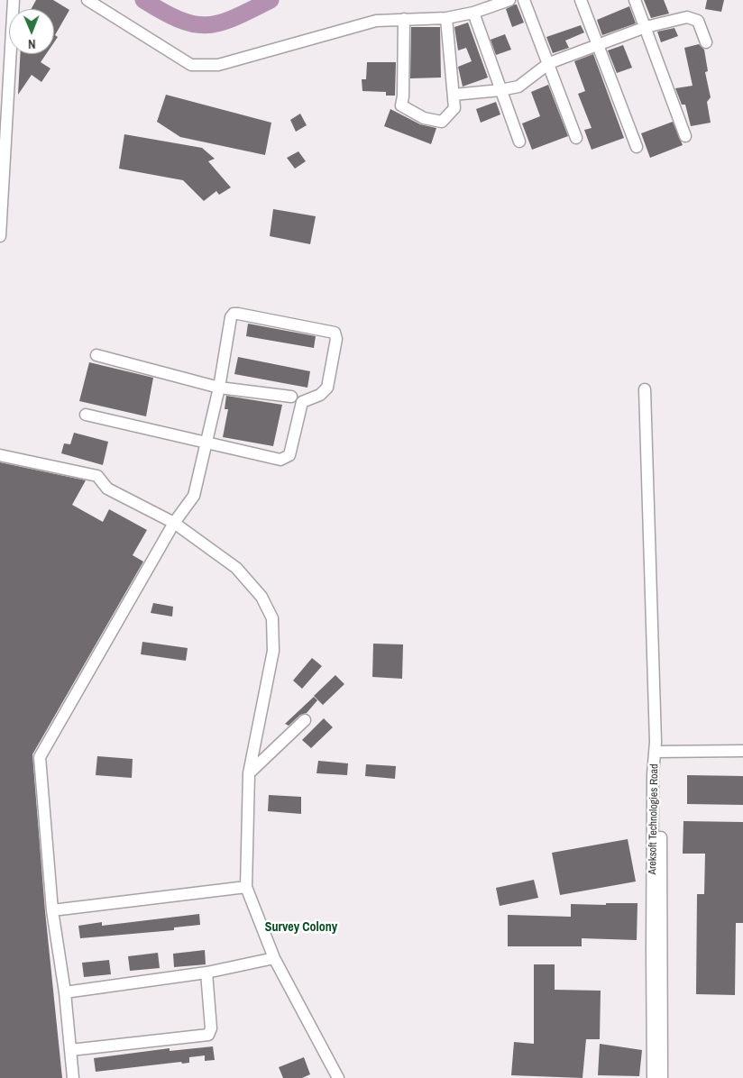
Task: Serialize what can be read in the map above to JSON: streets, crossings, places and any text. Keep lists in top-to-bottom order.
{
  "streets": {
    "street": ["Areksoft Technologies Road"]
  },
  "districts": ["Survey Colony"],
  "north": "bottom"
}
